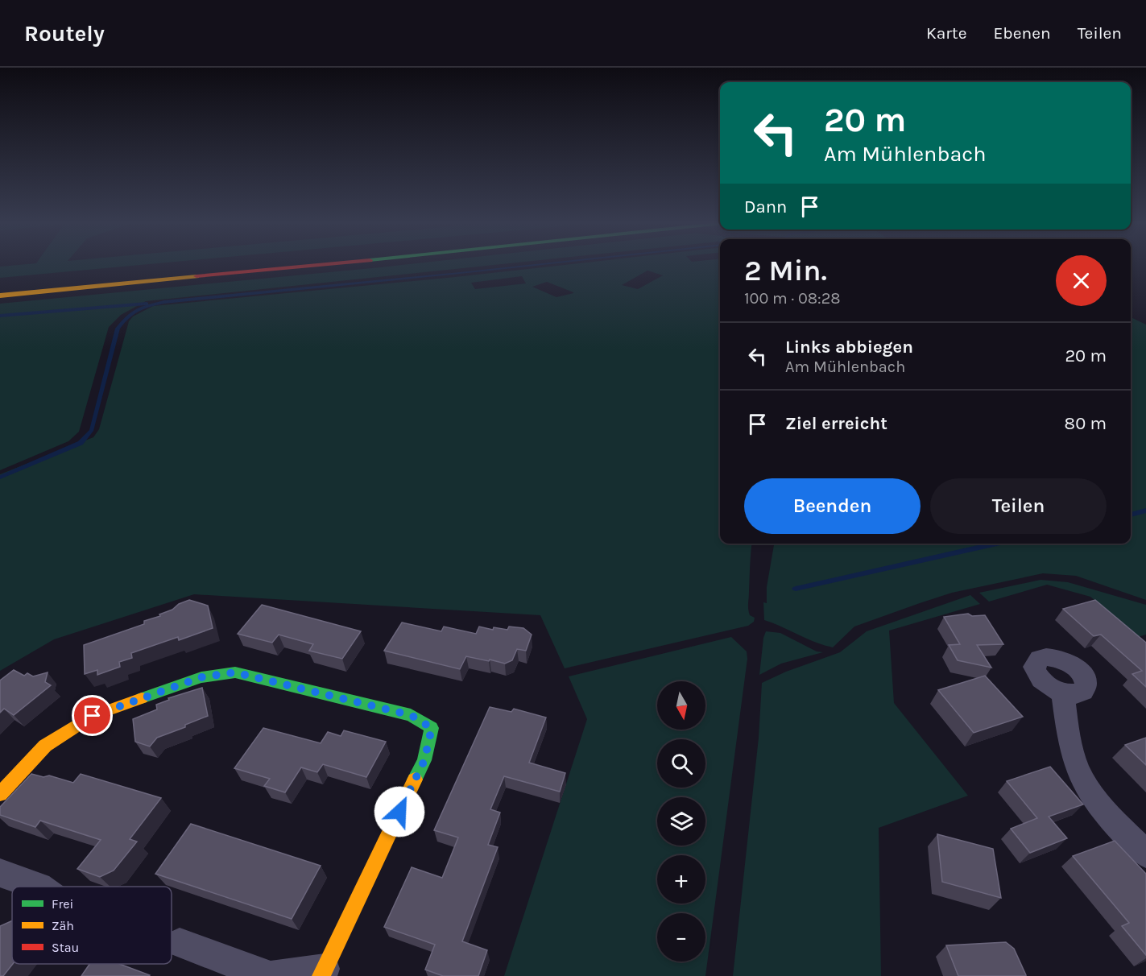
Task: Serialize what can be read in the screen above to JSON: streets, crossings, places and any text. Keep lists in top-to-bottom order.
{
  "legend": ["Frei", "Zäh", "Stau"],
  "north": "bottom",
  "page": {
    "header": "Routely",
    "nav": ["Karte", "Ebenen", "Teilen"],
    "turn": ["20 m", "Am Mühlenbach"],
    "then": "Dann",
    "heading": ["2 Min.", "100 m · 08:28"],
    "list": [
      {
        "name": "Links abbiegen",
        "note": "Am Mühlenbach",
        "value": "20 m"
      },
      {
        "name": "Ziel erreicht",
        "value": "80 m"
      }
    ],
    "buttons": ["Beenden", "Teilen"],
    "map_buttons": ["+", "−"]
  }
}
